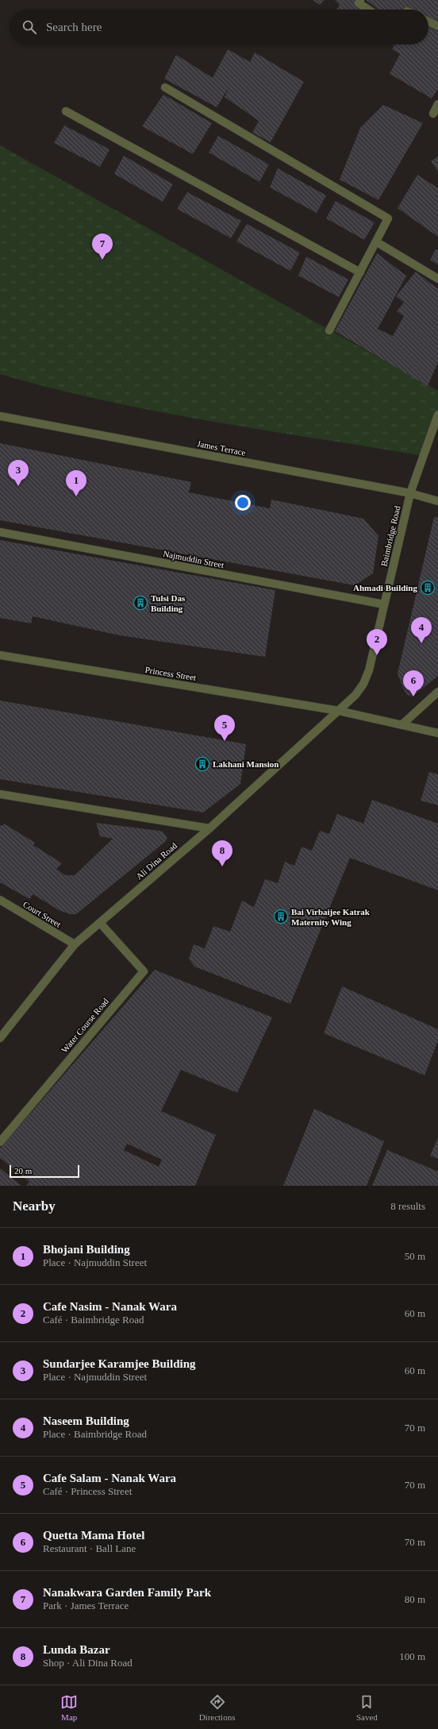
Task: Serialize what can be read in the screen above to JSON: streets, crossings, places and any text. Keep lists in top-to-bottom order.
{
  "streets": {
    "street": [
      "James Terrace",
      "Baimbridge Road",
      "Najmuddin Street",
      "Princess Street",
      "Ali Dina Road",
      "Court Street",
      "Water Course Road"
    ]
  },
  "crossings": [
    ["James Terrace", "Baimbridge Road"],
    ["Baimbridge Road", "Najmuddin Street"],
    ["Baimbridge Road", "Princess Street"],
    ["Baimbridge Road", "Ali Dina Road"],
    ["Princess Street", "Ali Dina Road"],
    ["Ali Dina Road", "Court Street"],
    ["Ali Dina Road", "Water Course Road"]
  ],
  "places": {
    "building": [
      "Ahmadi Building",
      "Tulsi Das Building",
      "Lakhani Mansion",
      "Bai Virbaijee Katrak Maternity Wing"
    ]
  },
  "scale_bar": "20 m",
  "page": {
    "search": "Search here",
    "pins": [
      "7",
      "3",
      "1",
      "4",
      "2",
      "6",
      "5",
      "8"
    ],
    "scale": "20 m",
    "heading": ["Nearby", "8 results"],
    "list": [
      {
        "mark": "1",
        "name": "Bhojani Building",
        "note": "Place · Najmuddin Street",
        "value": "50 m"
      },
      {
        "mark": "2",
        "name": "Cafe Nasim - Nanak Wara",
        "note": "Café · Baimbridge Road",
        "value": "60 m"
      },
      {
        "mark": "3",
        "name": "Sundarjee Karamjee Building",
        "note": "Place · Najmuddin Street",
        "value": "60 m"
      },
      {
        "mark": "4",
        "name": "Naseem Building",
        "note": "Place · Baimbridge Road",
        "value": "70 m"
      },
      {
        "mark": "5",
        "name": "Cafe Salam - Nanak Wara",
        "note": "Café · Princess Street",
        "value": "70 m"
      },
      {
        "mark": "6",
        "name": "Quetta Mama Hotel",
        "note": "Restaurant · Ball Lane",
        "value": "70 m"
      },
      {
        "mark": "7",
        "name": "Nanakwara Garden Family Park",
        "note": "Park · James Terrace",
        "value": "80 m"
      },
      {
        "mark": "8",
        "name": "Lunda Bazar",
        "note": "Shop · Ali Dina Road",
        "value": "100 m"
      }
    ],
    "nav": ["Map", "Directions", "Saved"]
  }
}
